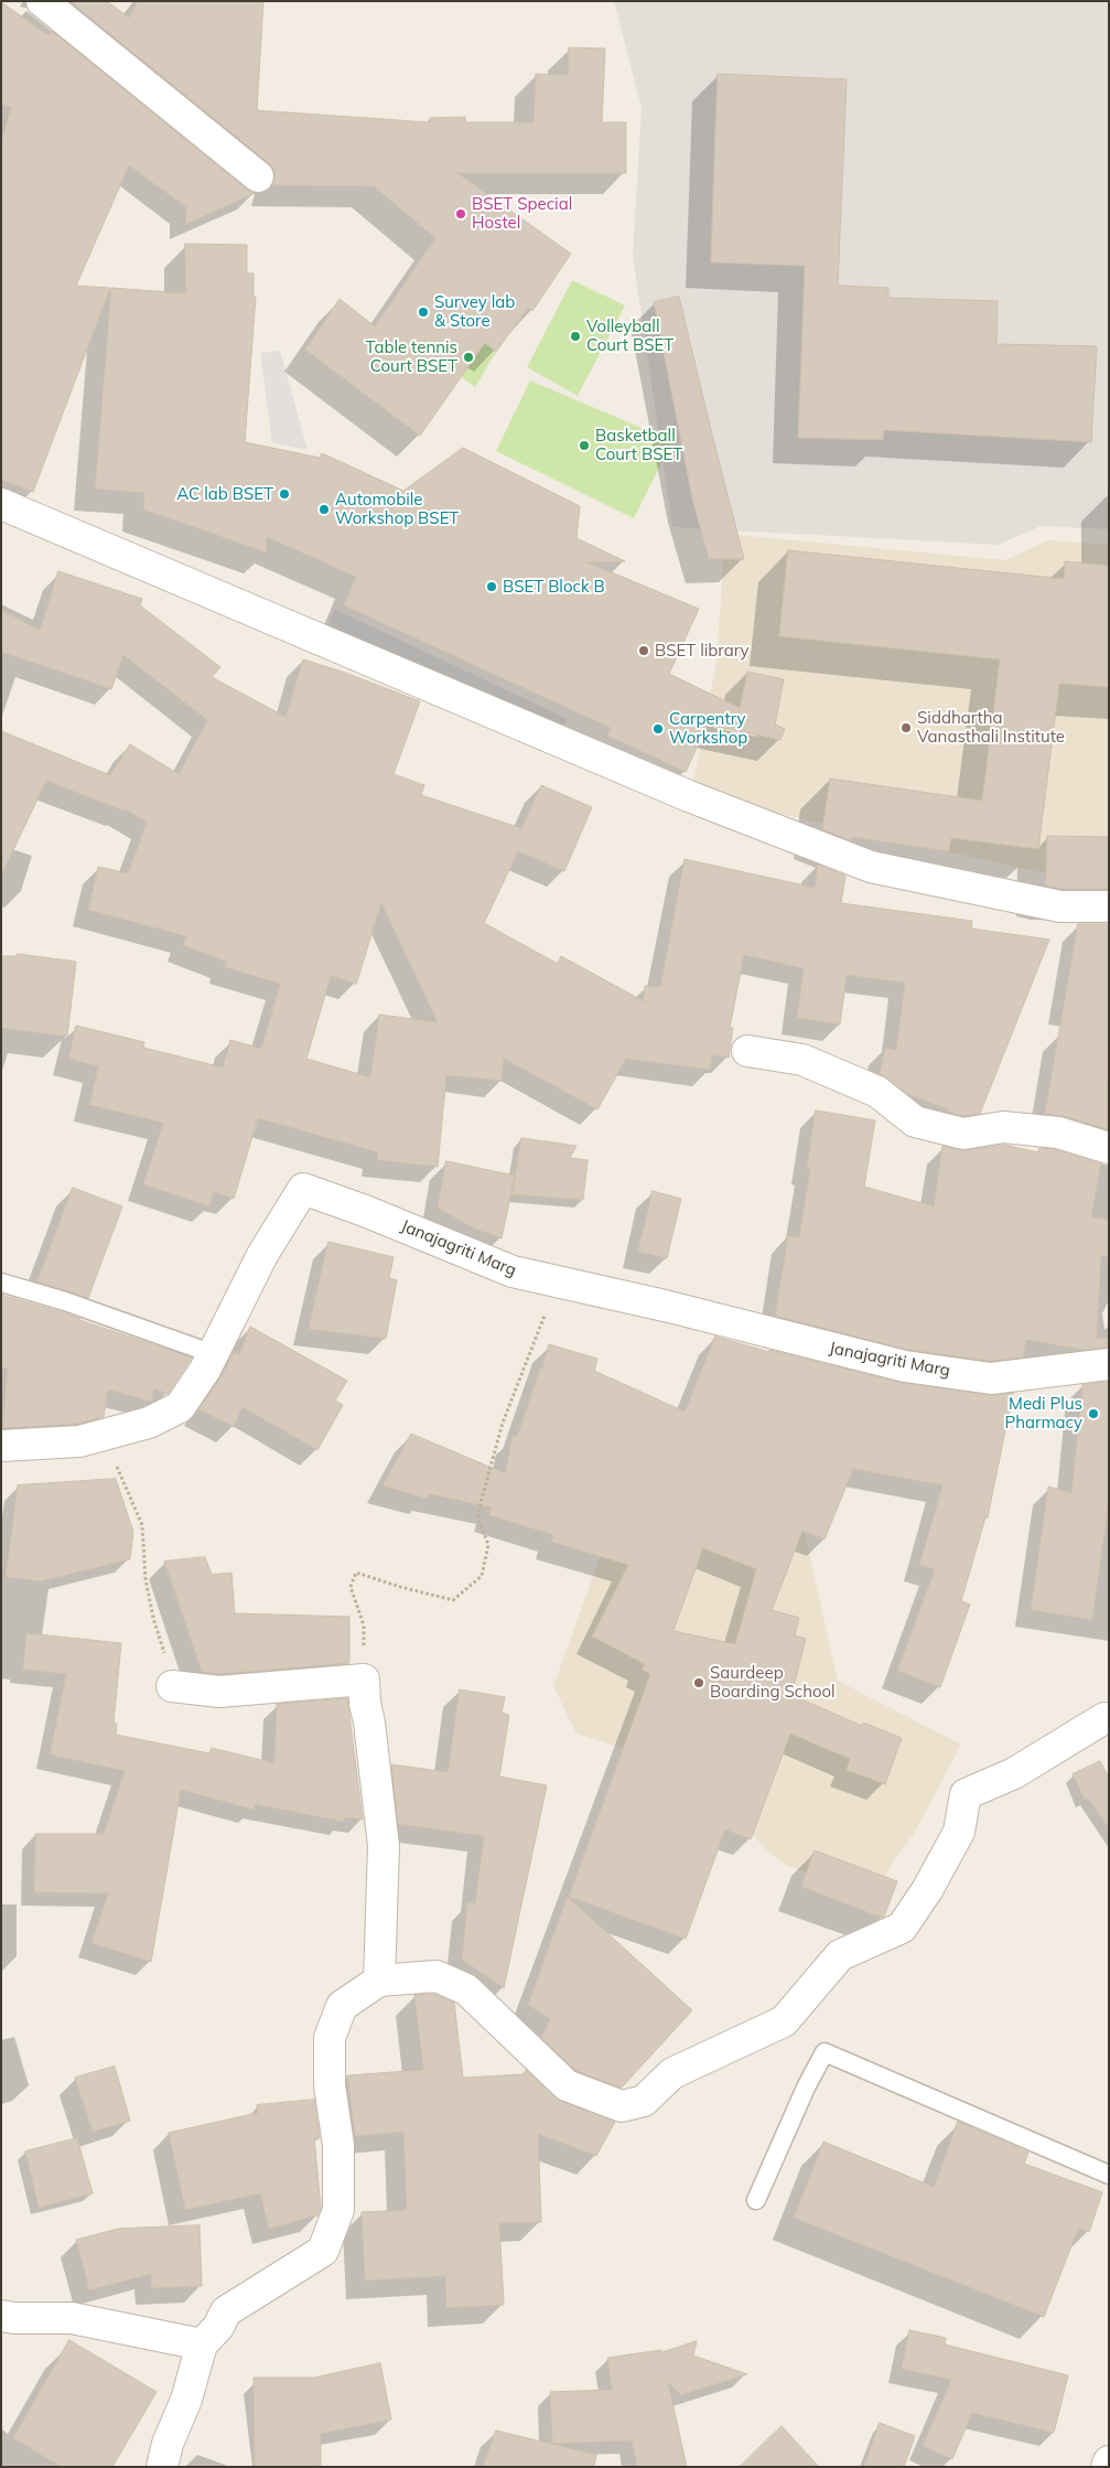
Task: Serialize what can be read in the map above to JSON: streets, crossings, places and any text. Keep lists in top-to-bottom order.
{
  "streets": {
    "street": ["Janajagriti Marg"]
  },
  "places": [
    "BSET Special Hostel",
    "Survey lab & Store",
    "Volleyball Court BSET",
    "Table tennis Court BSET",
    "Basketball Court BSET",
    "AC lab BSET",
    "Automobile Workshop BSET",
    "BSET Block B",
    "BSET library",
    "Siddhartha Vanasthali Institute",
    "Carpentry Workshop",
    "Medi Plus Pharmacy",
    "Saurdeep Boarding School"
  ]
}
